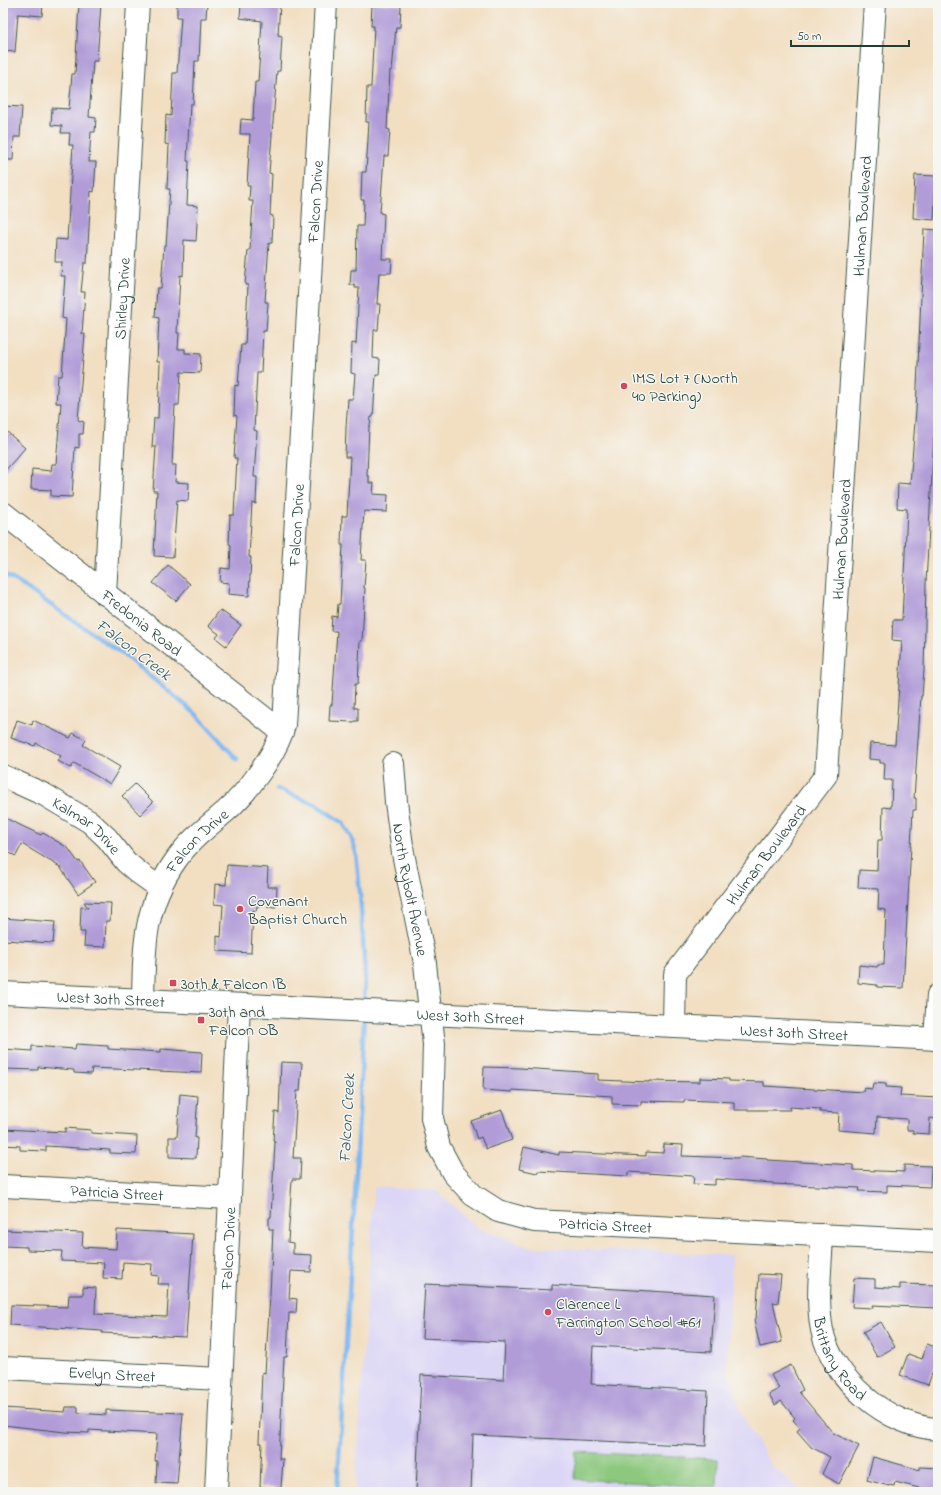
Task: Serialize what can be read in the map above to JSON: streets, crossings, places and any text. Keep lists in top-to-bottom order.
{
  "streets": {
    "street": [
      "Falcon Drive",
      "Hulman Boulevard",
      "Shirley Drive",
      "Fredonia Road",
      "Kalmar Drive",
      "North Rybolt Avenue",
      "West 30th Street",
      "Patricia Street",
      "Brittany Road",
      "Evelyn Street"
    ]
  },
  "crossings": [
    ["Falcon Drive", "Fredonia Road"],
    ["Falcon Drive", "Kalmar Drive"],
    ["Falcon Drive", "West 30th Street"],
    ["Falcon Drive", "Patricia Street"],
    ["Falcon Drive", "Evelyn Street"],
    ["Hulman Boulevard", "West 30th Street"],
    ["Shirley Drive", "Fredonia Road"],
    ["North Rybolt Avenue", "West 30th Street"],
    ["North Rybolt Avenue", "Patricia Street"],
    ["West 30th Street", "Patricia Street"],
    ["Patricia Street", "Brittany Road"]
  ],
  "water": ["Falcon Creek"],
  "places": {
    "other": ["IMS Lot 7 (North 40 Parking)", "Covenant Baptist Church", "Clarence L Farrington School #61"],
    "transit": ["30th & Falcon IB", "30th and Falcon OB"]
  },
  "scale_bar": "50 m"
}
